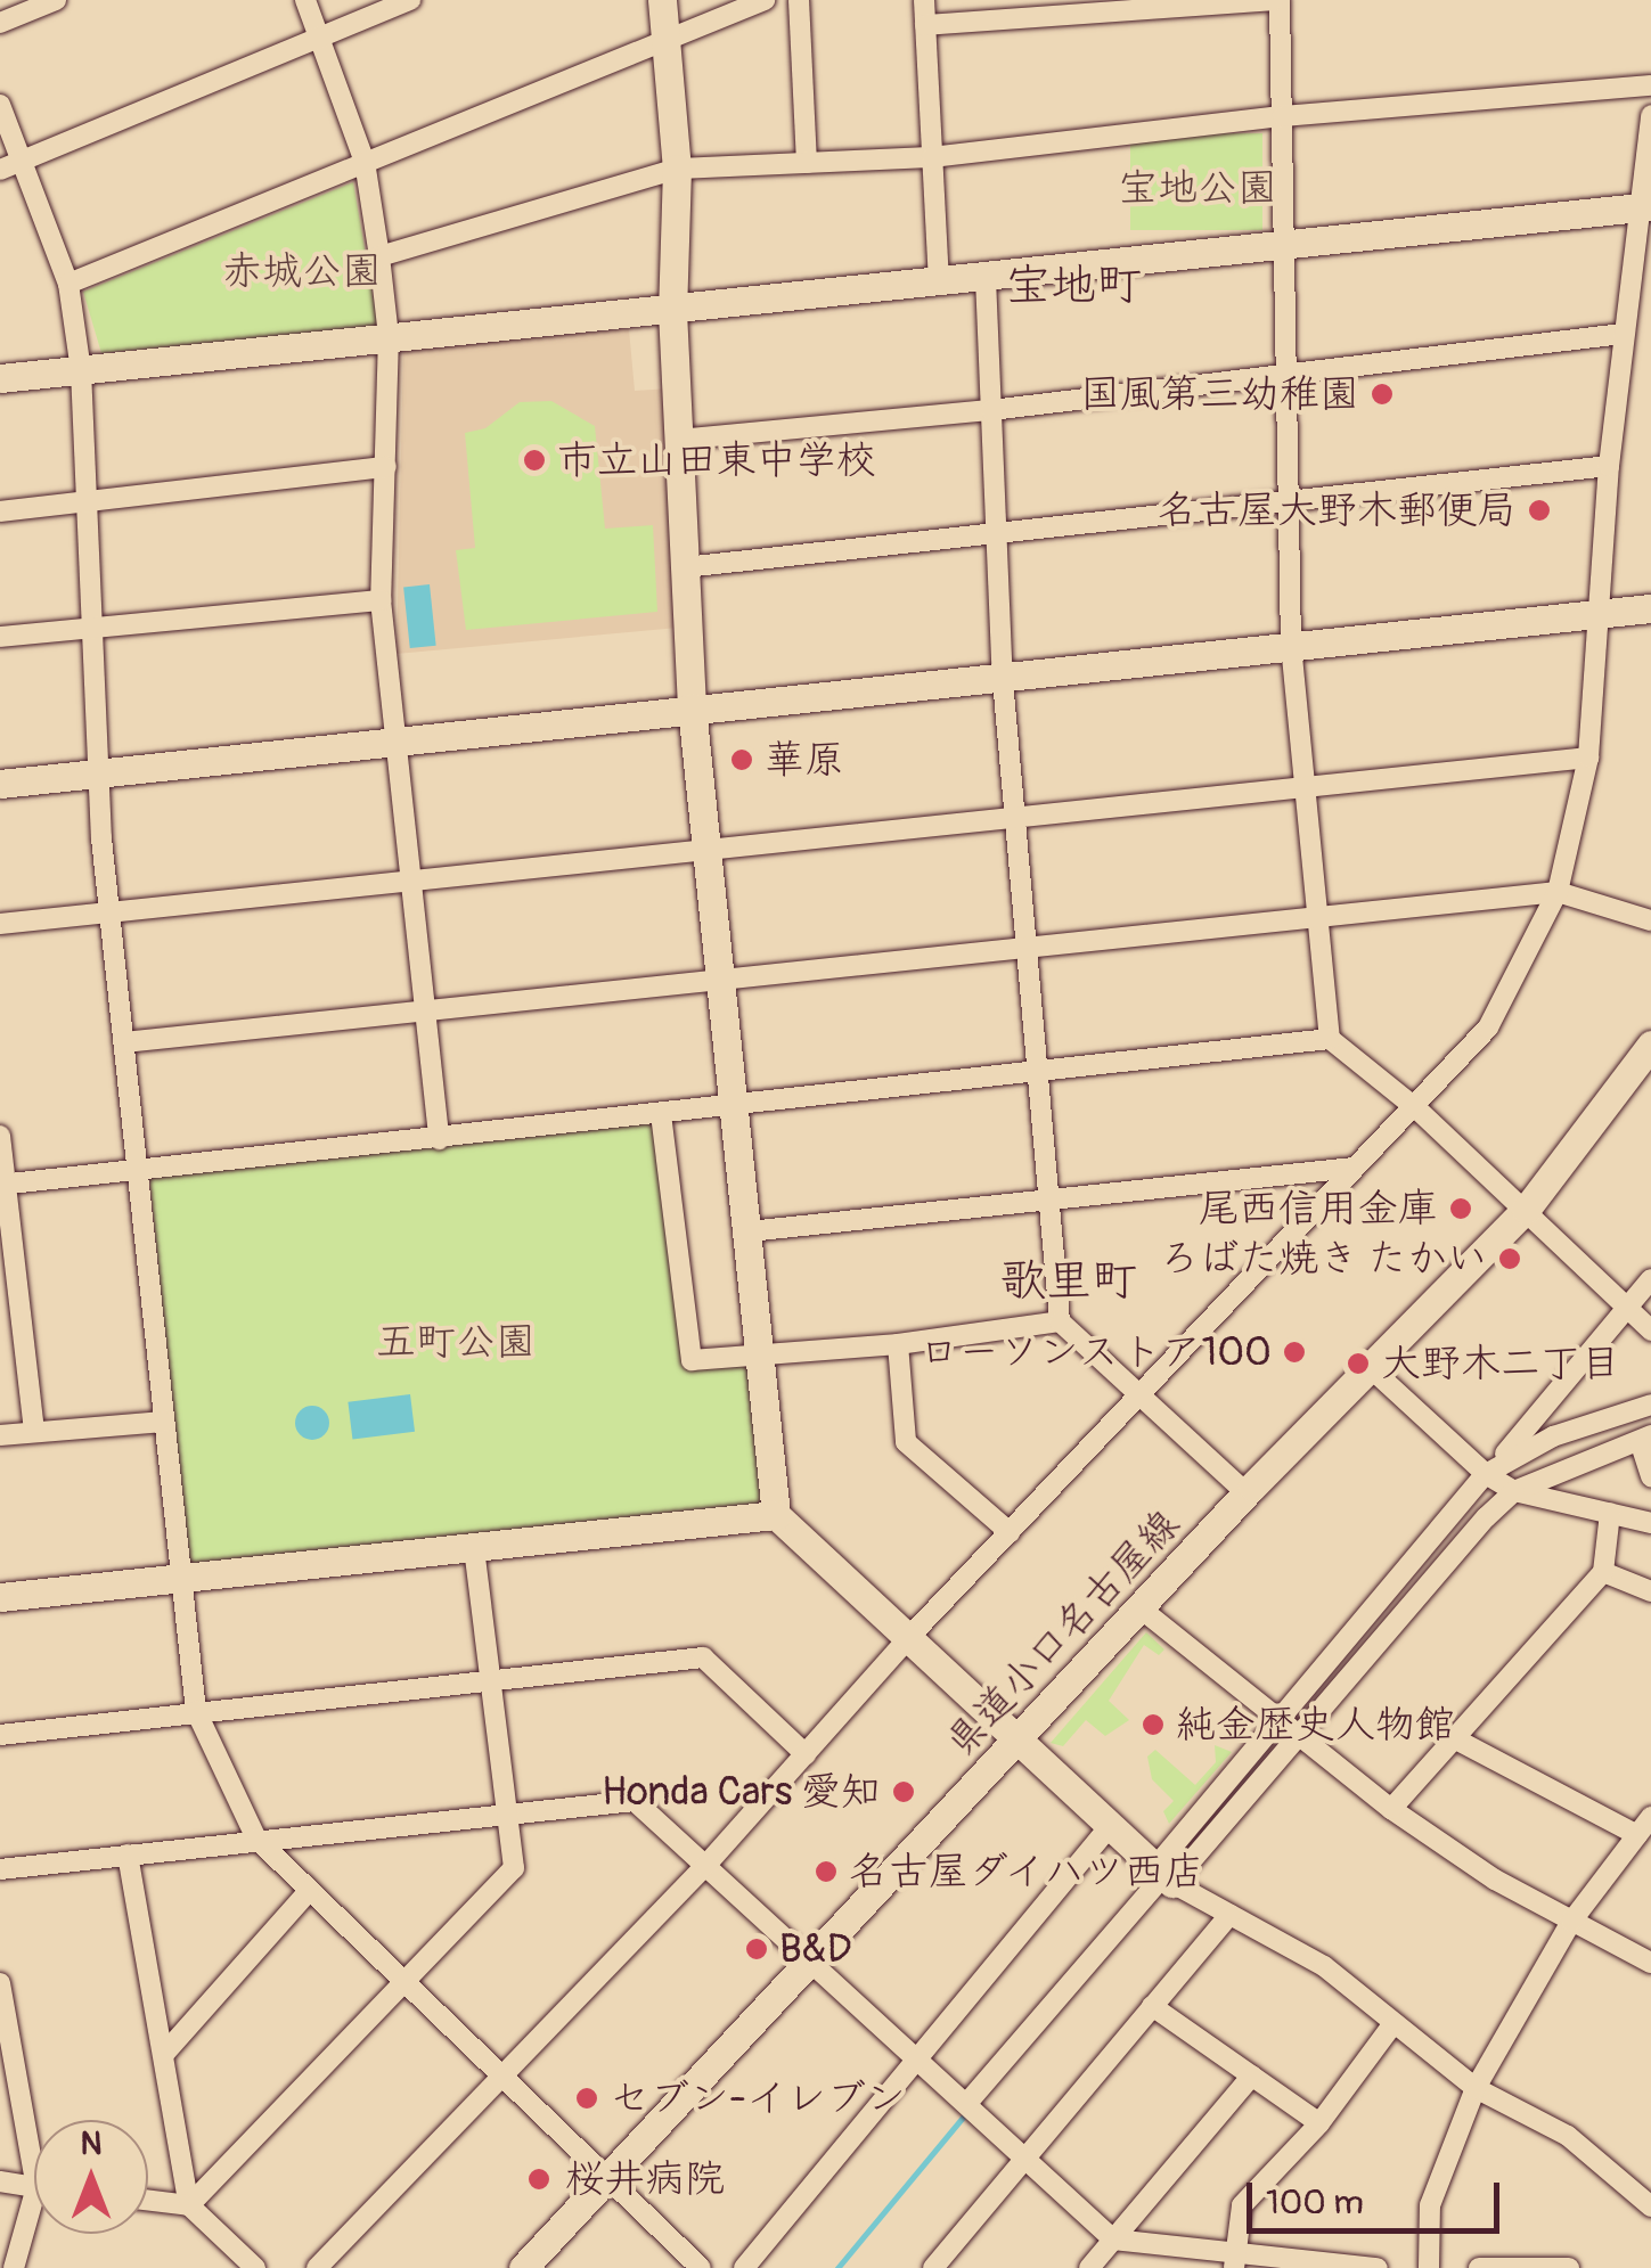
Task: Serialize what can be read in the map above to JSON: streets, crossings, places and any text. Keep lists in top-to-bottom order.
{
  "streets": {
    "street": ["県道小口名古屋線"]
  },
  "districts": ["宝地町", "歌里町"],
  "parks": ["宝地公園", "赤城公園", "五町公園"],
  "places": [
    "国風第三幼稚園",
    "市立山田東中学校",
    "名古屋大野木郵便局",
    "華原",
    "尾西信用金庫",
    "ろばた焼き たかい",
    "ローソンストア100",
    "大野木二丁目",
    "純金歴史人物館",
    "Honda Cars 愛知",
    "名古屋ダイハツ西店",
    "B&D",
    "セブン-イレブン",
    "桜井病院"
  ],
  "scale_bar": "100 m",
  "north": "top"
}
